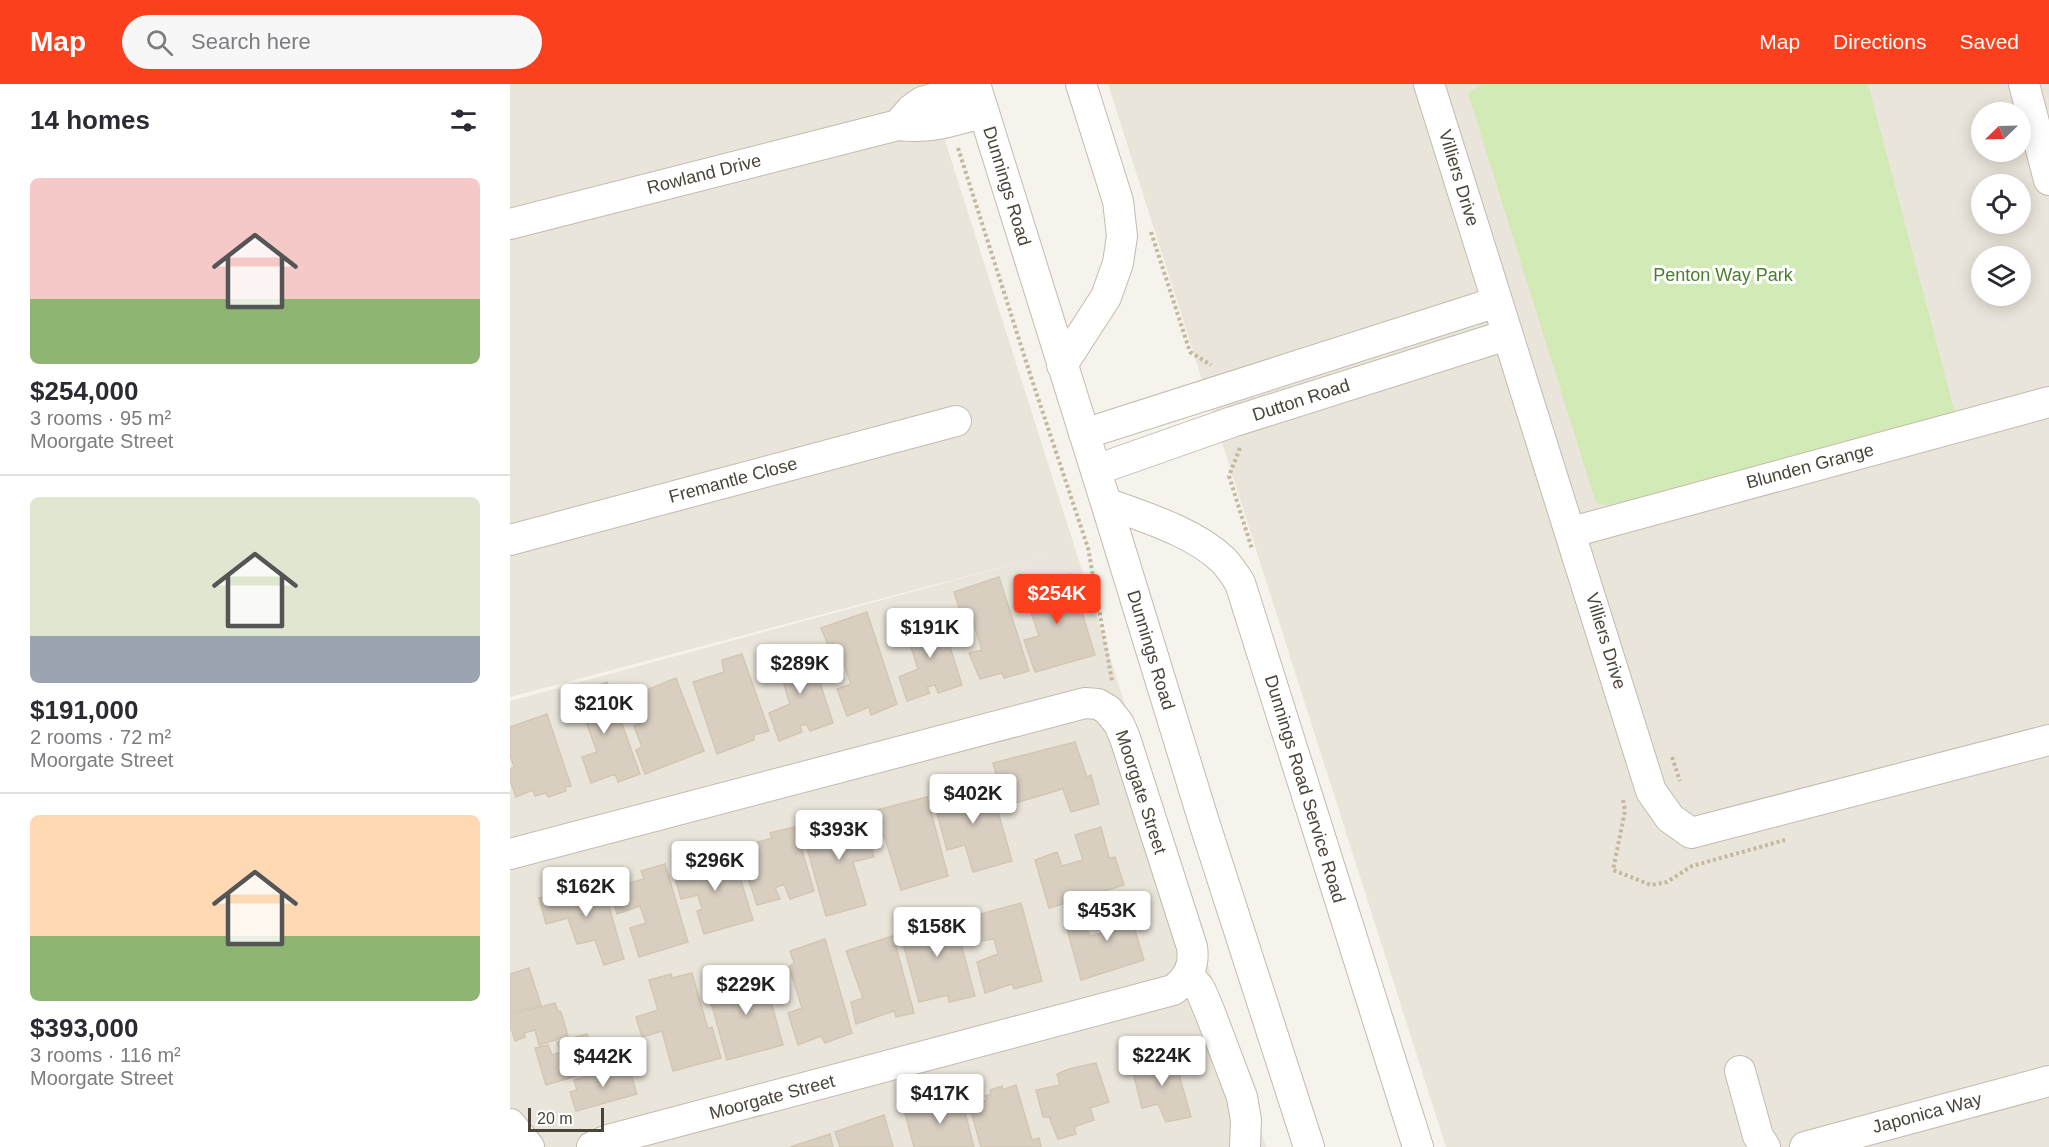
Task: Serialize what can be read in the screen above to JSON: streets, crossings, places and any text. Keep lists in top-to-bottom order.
{
  "streets": {
    "street": [
      "Rowland Drive",
      "Villiers Drive",
      "Dunnings Road",
      "Dutton Road",
      "Blunden Grange",
      "Fremantle Close",
      "Dunnings Road Service Road",
      "Moorgate Street",
      "Japonica Way"
    ]
  },
  "crossings": [
    ["Rowland Drive", "Dunnings Road"],
    ["Villiers Drive", "Dutton Road"],
    ["Villiers Drive", "Blunden Grange"],
    ["Dunnings Road", "Dutton Road"],
    ["Dunnings Road", "Dunnings Road Service Road"]
  ],
  "parks": ["Penton Way Park"],
  "scale_bar": "20 m",
  "north": "bottom left",
  "page": {
    "header": "Map",
    "search": "Search here",
    "nav": ["Map", "Directions", "Saved"],
    "heading": "14 homes",
    "list": [
      {
        "name": "$254,000",
        "note": "3 rooms · 95 m² · Moorgate Street"
      },
      {
        "name": "$191,000",
        "note": "2 rooms · 72 m² · Moorgate Street"
      },
      {
        "name": "$393,000",
        "note": "3 rooms · 116 m² · Moorgate Street"
      }
    ],
    "price": [
      "$254K",
      "$191K",
      "$289K",
      "$210K",
      "$402K",
      "$393K",
      "$296K",
      "$162K",
      "$453K",
      "$158K",
      "$229K",
      "$224K",
      "$442K",
      "$417K"
    ],
    "scale": "20 m"
  }
}
